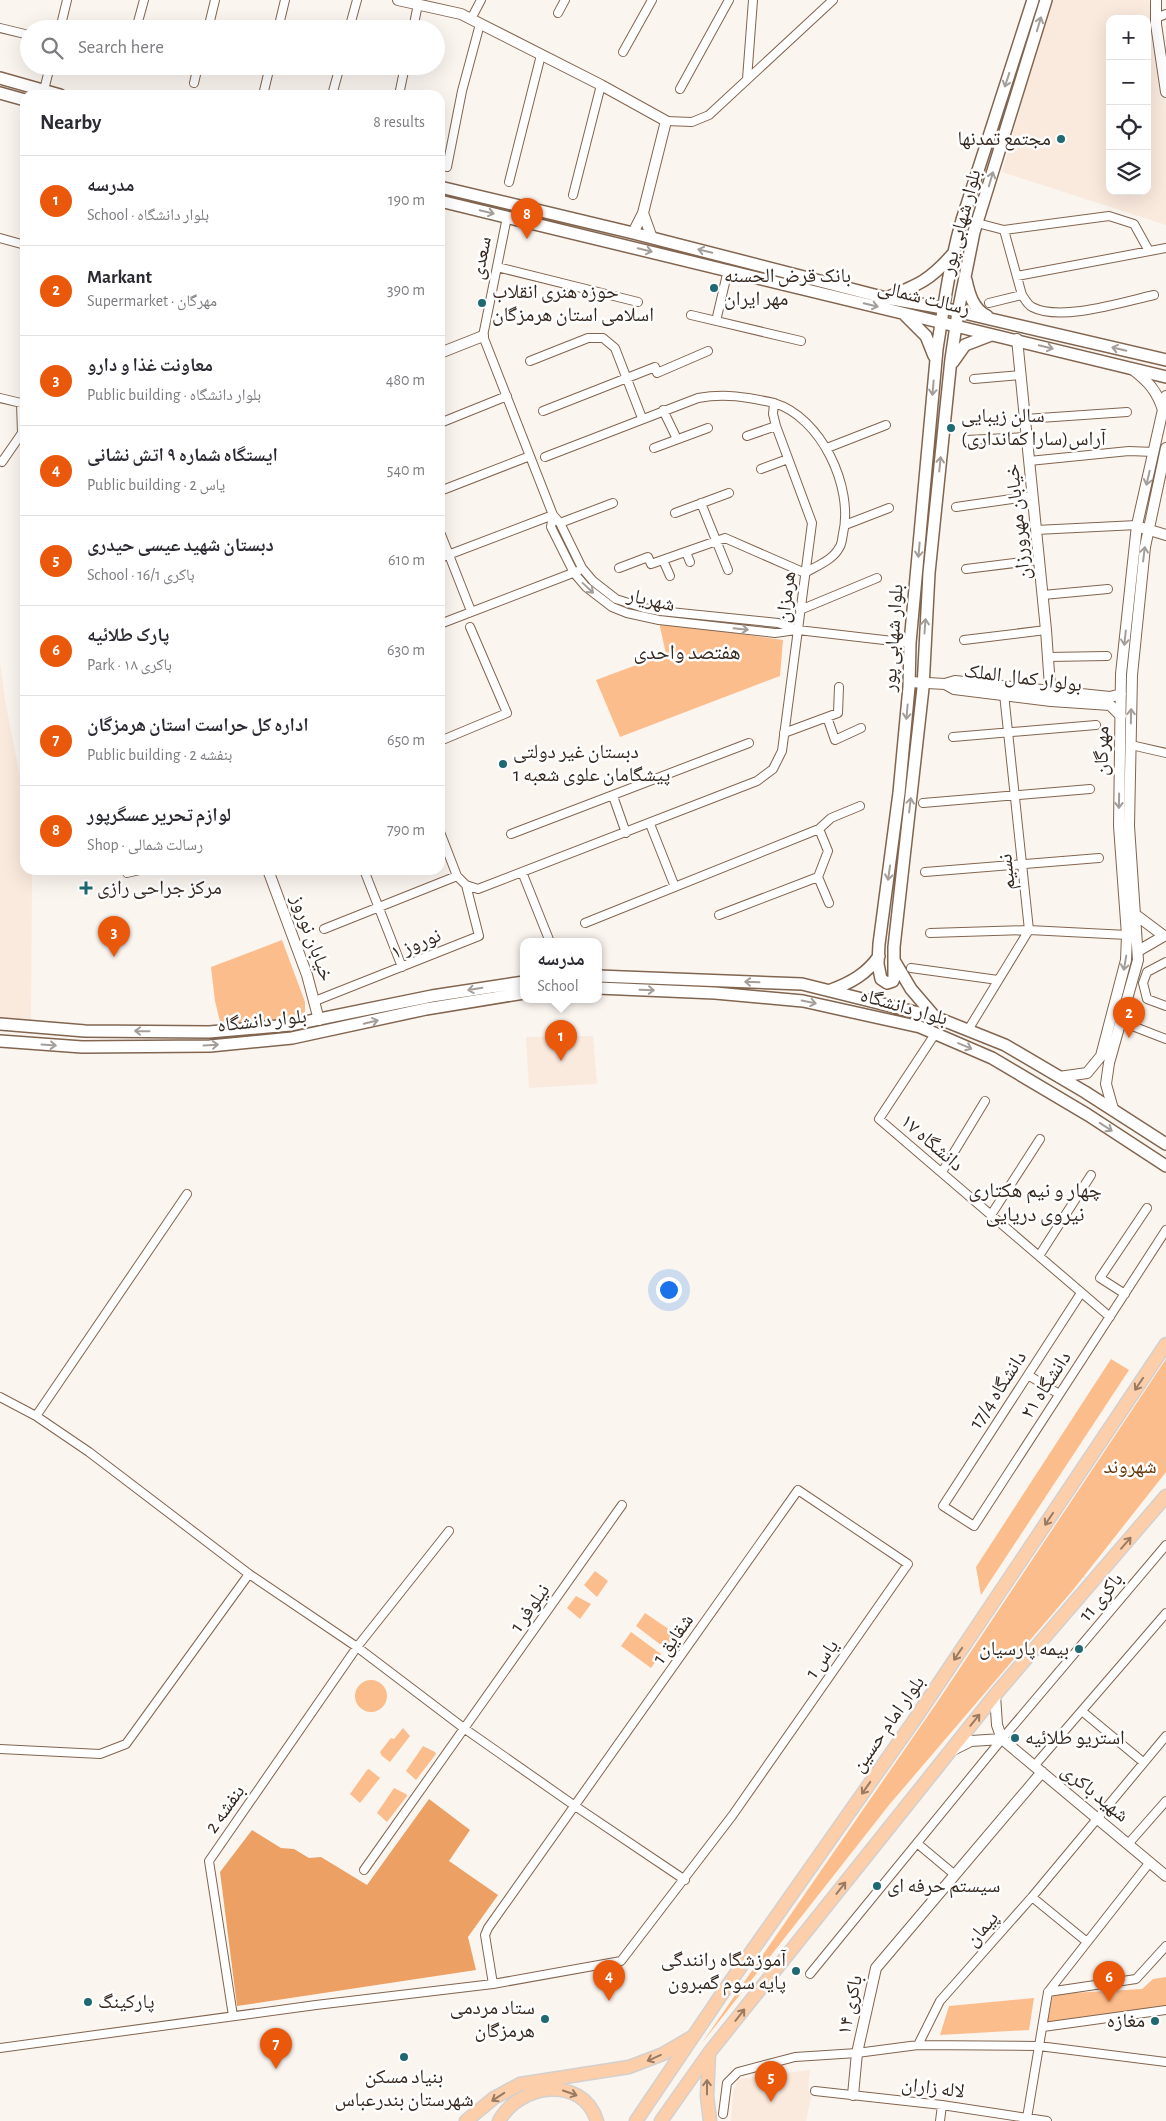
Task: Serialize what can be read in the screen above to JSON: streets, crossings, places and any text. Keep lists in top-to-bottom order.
{
  "streets": {
    "main road": [
      "بلوار شهابی پور",
      "رسالت شمالی",
      "بلوار دانشگاه",
      "بلوار امام حسین"
    ],
    "street": [
      "سعدی",
      "خیابان مهرورزان",
      "هرمزان",
      "شهریار",
      "بولوار کمال الملک",
      "مهرگان",
      "نسیم",
      "خیابان نوروز",
      "نوروز ۱",
      "دانشگاه ۱۷",
      "دانشگاه ۲۱",
      "دانشگاه 17/4",
      "باکری 11",
      "نیلوفر 1",
      "شقایق 1",
      "یاس 1",
      "شهید باکری",
      "بنفشه 2",
      "پیمان",
      "باکری ۱۴",
      "لاله زاران"
    ]
  },
  "crossings": [
    ["بلوار شهابی پور", "رسالت شمالی"],
    ["بلوار شهابی پور", "شهریار"],
    ["سعدی", "رسالت شمالی"],
    ["سعدی", "شهریار"],
    ["رسالت شمالی", "خیابان مهرورزان"],
    ["خیابان مهرورزان", "بولوار کمال الملک"],
    ["هرمزان", "شهریار"],
    ["هرمزان", "نوروز ۱"],
    ["بولوار کمال الملک", "مهرگان"],
    ["بولوار کمال الملک", "نسیم"],
    ["مهرگان", "بلوار دانشگاه"],
    ["خیابان نوروز", "نوروز ۱"],
    ["خیابان نوروز", "بلوار دانشگاه"],
    ["بلوار دانشگاه", "دانشگاه ۱۷"],
    ["دانشگاه ۱۷", "دانشگاه ۲۱"],
    ["دانشگاه ۱۷", "دانشگاه 17/4"],
    ["دانشگاه ۲۱", "دانشگاه 17/4"],
    ["باکری 11", "شهید باکری"],
    ["شقایق 1", "یاس 1"],
    ["شهید باکری", "پیمان"],
    ["شهید باکری", "باکری ۱۴"],
    ["باکری ۱۴", "لاله زاران"]
  ],
  "districts": ["هفتصد واحدی", "چهار و نیم هکتاری نیروی دریایی"],
  "parks": ["شهروند"],
  "places": {
    "other": [
      "مجتمع تمدنها",
      "بانک قرض الحسنه مهر ایران",
      "حوزه هنری انقلاب اسلامی استان هرمزگان",
      "سالن زیبایی آراس(سارا کمانداری)",
      "دبستان غیر دولتی پیشگامان علوی شعبه 1",
      "بیمه پارسیان",
      "استریو طلائیه",
      "سیستم حرفه ای",
      "آموزشگاه رانندگی پایه سوم گمبرون",
      "پارکینگ",
      "ستاد مردمی هرمزگان",
      "مغازه",
      "بنیاد مسکن شهرستان بندرعباس"
    ],
    "health": ["مرکز جراحی رازی"]
  },
  "page": {
    "map_buttons": ["+", "−"],
    "search": "Search here",
    "heading": ["Nearby", "8 results"],
    "list": [
      {
        "mark": "1",
        "name": "مدرسه",
        "note": "School · بلوار دانشگاه",
        "value": "190 m"
      },
      {
        "mark": "2",
        "name": "Markant",
        "note": "Supermarket · مهرگان",
        "value": "390 m"
      },
      {
        "mark": "3",
        "name": "معاونت غذا و دارو",
        "note": "Public building · بلوار دانشگاه",
        "value": "480 m"
      },
      {
        "mark": "4",
        "name": "ایستگاه شماره ۹ اتش نشانی",
        "note": "Public building · یاس 2",
        "value": "540 m"
      },
      {
        "mark": "5",
        "name": "دبستان شهید عیسی حیدری",
        "note": "School · باکری 16/1",
        "value": "610 m"
      },
      {
        "mark": "6",
        "name": "پارک طلائیه",
        "note": "Park · باکری ۱۸",
        "value": "630 m"
      },
      {
        "mark": "7",
        "name": "اداره کل حراست استان هرمزگان",
        "note": "Public building · بنفشه 2",
        "value": "650 m"
      },
      {
        "mark": "8",
        "name": "لوازم تحریر عسگرپور",
        "note": "Shop · رسالت شمالی",
        "value": "790 m"
      }
    ],
    "pins": [
      "8",
      "3",
      "2",
      "1",
      "4",
      "6",
      "7",
      "5"
    ],
    "popup": ["مدرسه", "School"]
  }
}
